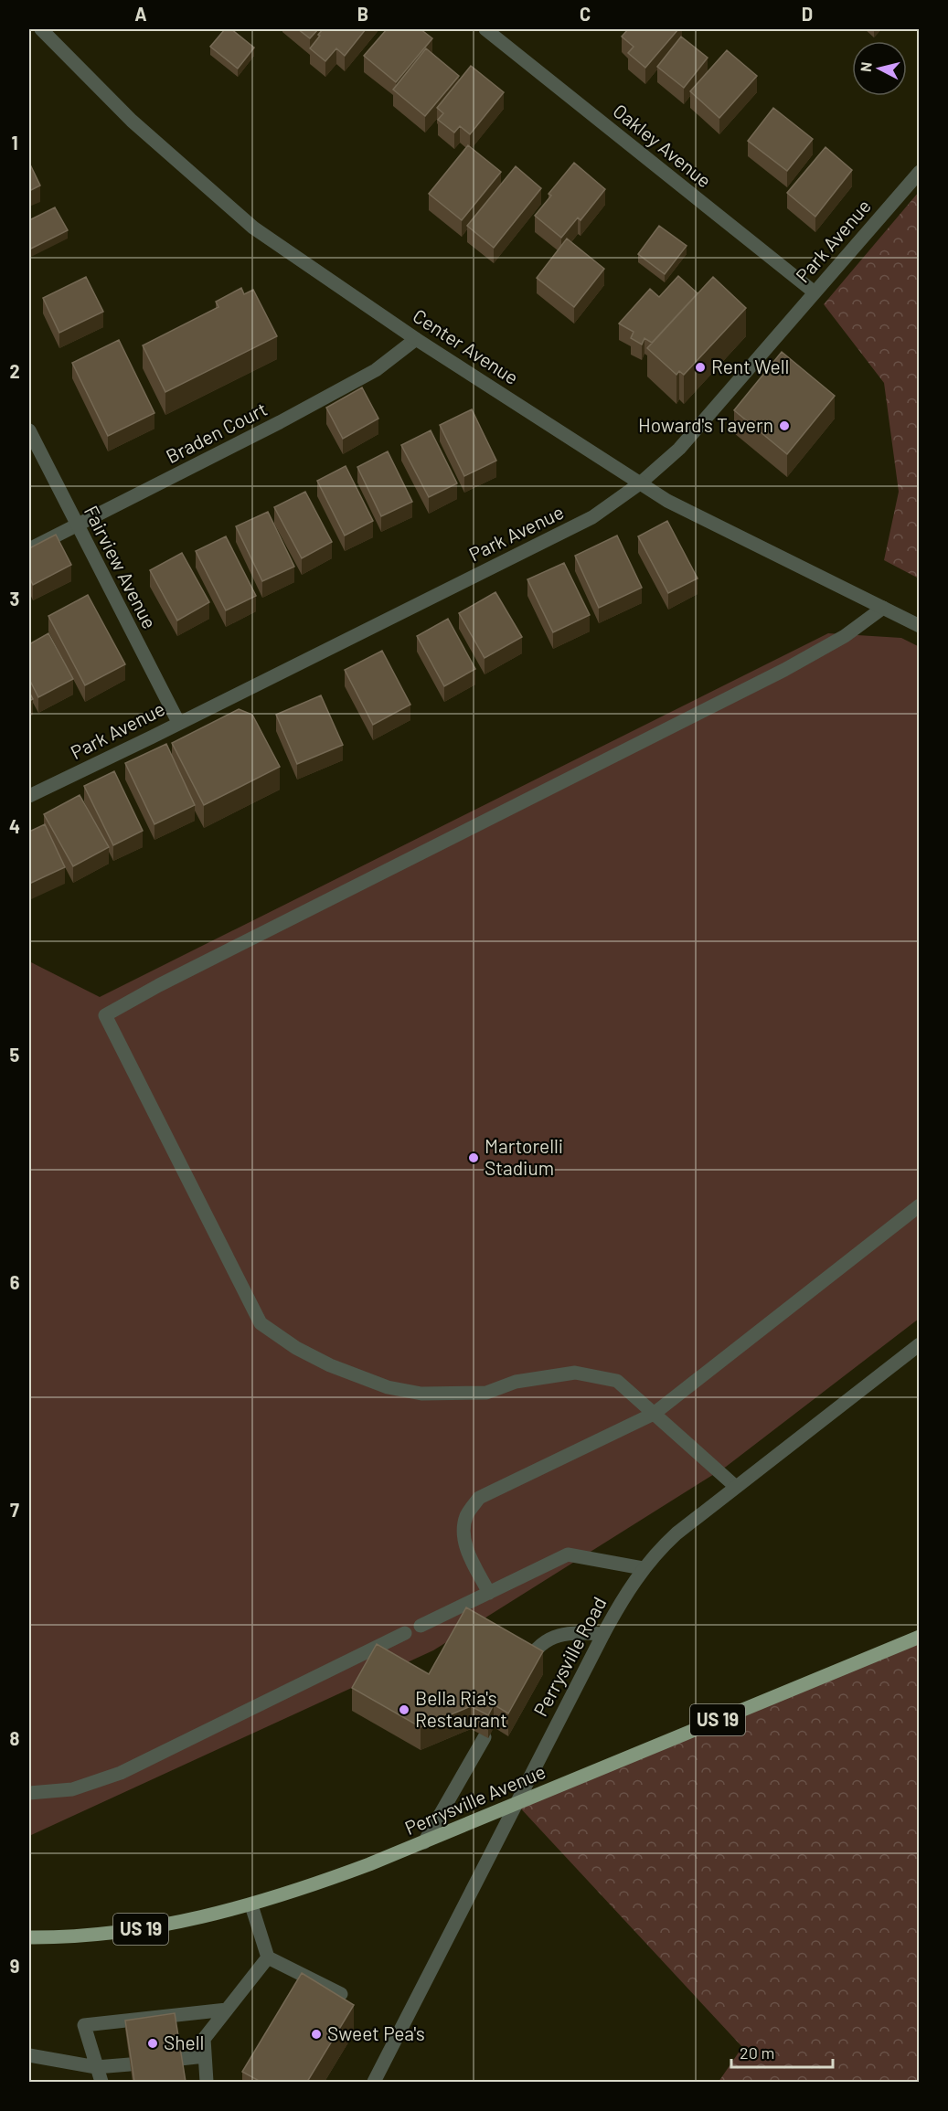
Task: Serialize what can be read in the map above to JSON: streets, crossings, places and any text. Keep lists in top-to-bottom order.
{
  "streets": {
    "main road": ["US 19", "Perrysville Avenue"],
    "street": [
      "Oakley Avenue",
      "Park Avenue",
      "Center Avenue",
      "Braden Court",
      "Fairview Avenue",
      "Perrysville Road"
    ]
  },
  "crossings": [
    ["Oakley Avenue", "Park Avenue"],
    ["Park Avenue", "Center Avenue"],
    ["Park Avenue", "Fairview Avenue"],
    ["Center Avenue", "Braden Court"],
    ["Braden Court", "Fairview Avenue"],
    ["Perrysville Road", "Perrysville Avenue"]
  ],
  "places": [
    "Rent Well",
    "Howard's Tavern",
    "Martorelli Stadium",
    "Bella Ria's Restaurant",
    "Sweet Pea's",
    "Shell"
  ],
  "scale_bar": "20 m",
  "north": "left",
  "grid": {
    "columns": [
      "A",
      "B",
      "C",
      "D"
    ],
    "rows": [
      "1",
      "2",
      "3",
      "4",
      "5",
      "6",
      "7",
      "8",
      "9"
    ]
  }
}
